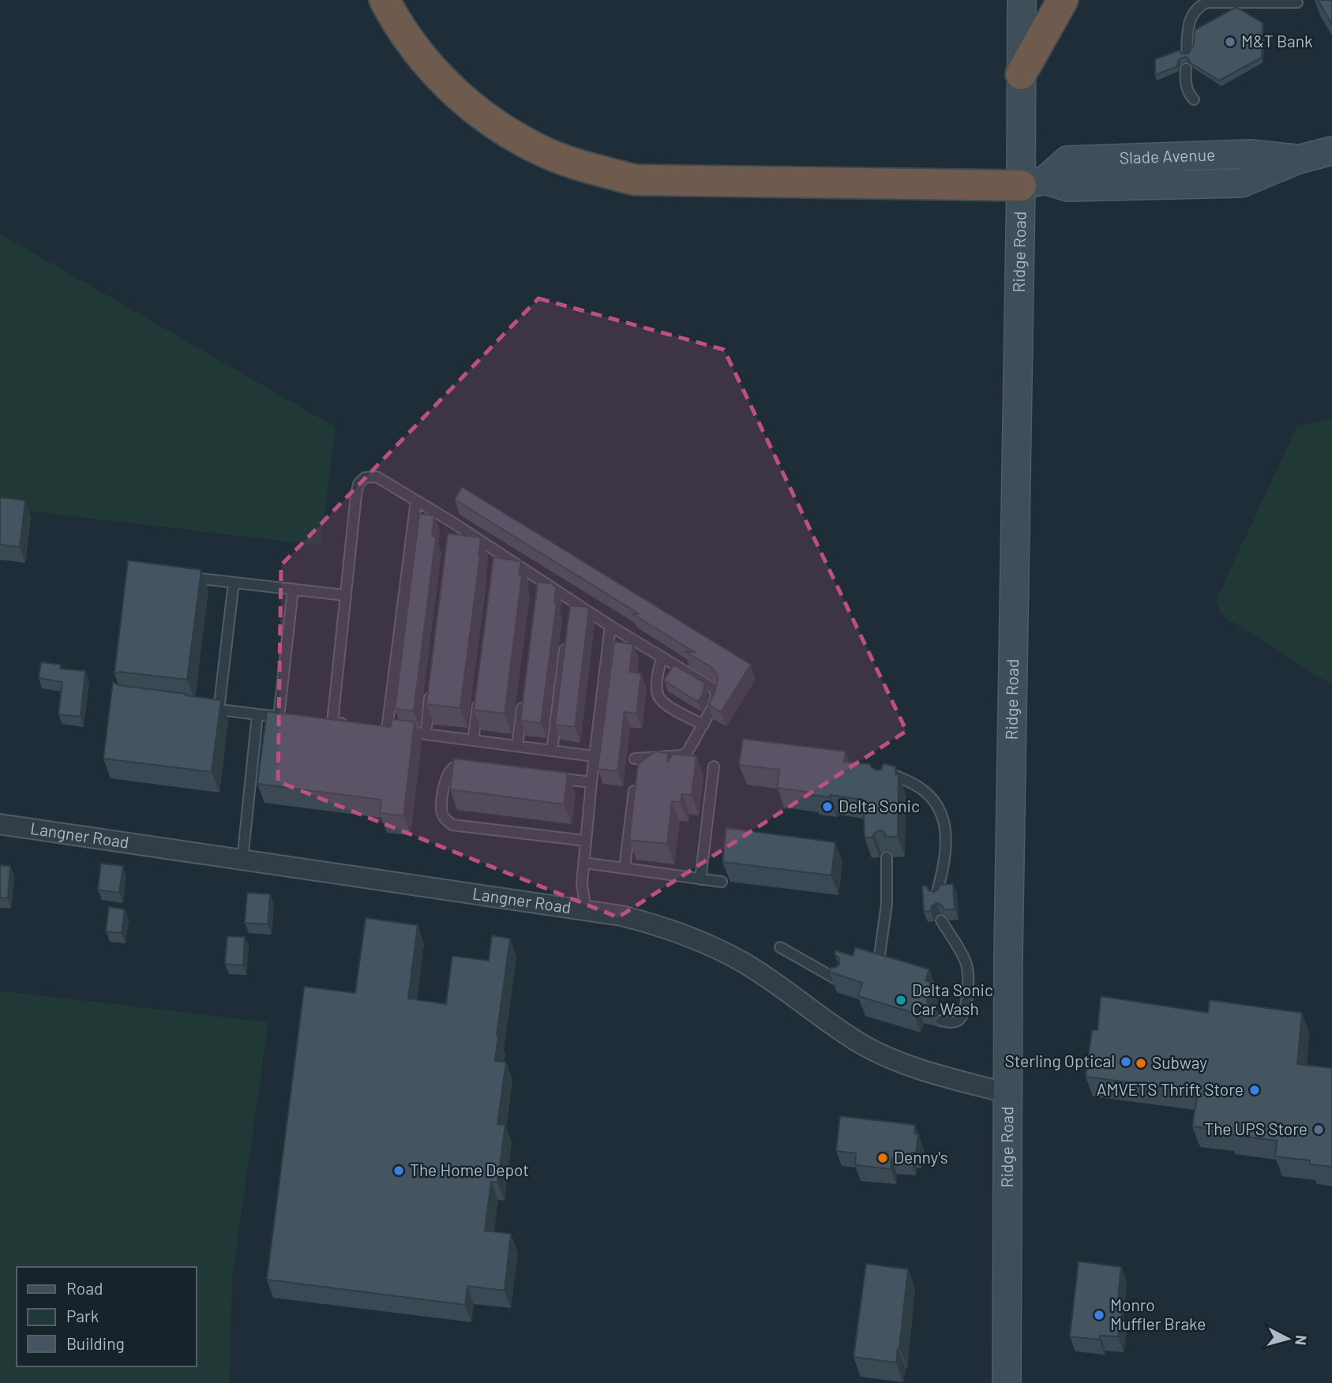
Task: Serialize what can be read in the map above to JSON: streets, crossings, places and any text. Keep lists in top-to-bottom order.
{
  "streets": {
    "street": ["Slade Avenue", "Ridge Road", "Langner Road"]
  },
  "crossings": [
    ["Slade Avenue", "Ridge Road"],
    ["Ridge Road", "Langner Road"]
  ],
  "places": [
    "M&T Bank",
    "Delta Sonic",
    "Delta Sonic Car Wash",
    "Sterling Optical",
    "Subway",
    "AMVETS Thrift Store",
    "The UPS Store",
    "Denny's",
    "The Home Depot",
    "Monro Muffler Brake"
  ],
  "legend": ["Road", "Park", "Building"],
  "north": "right"
}
